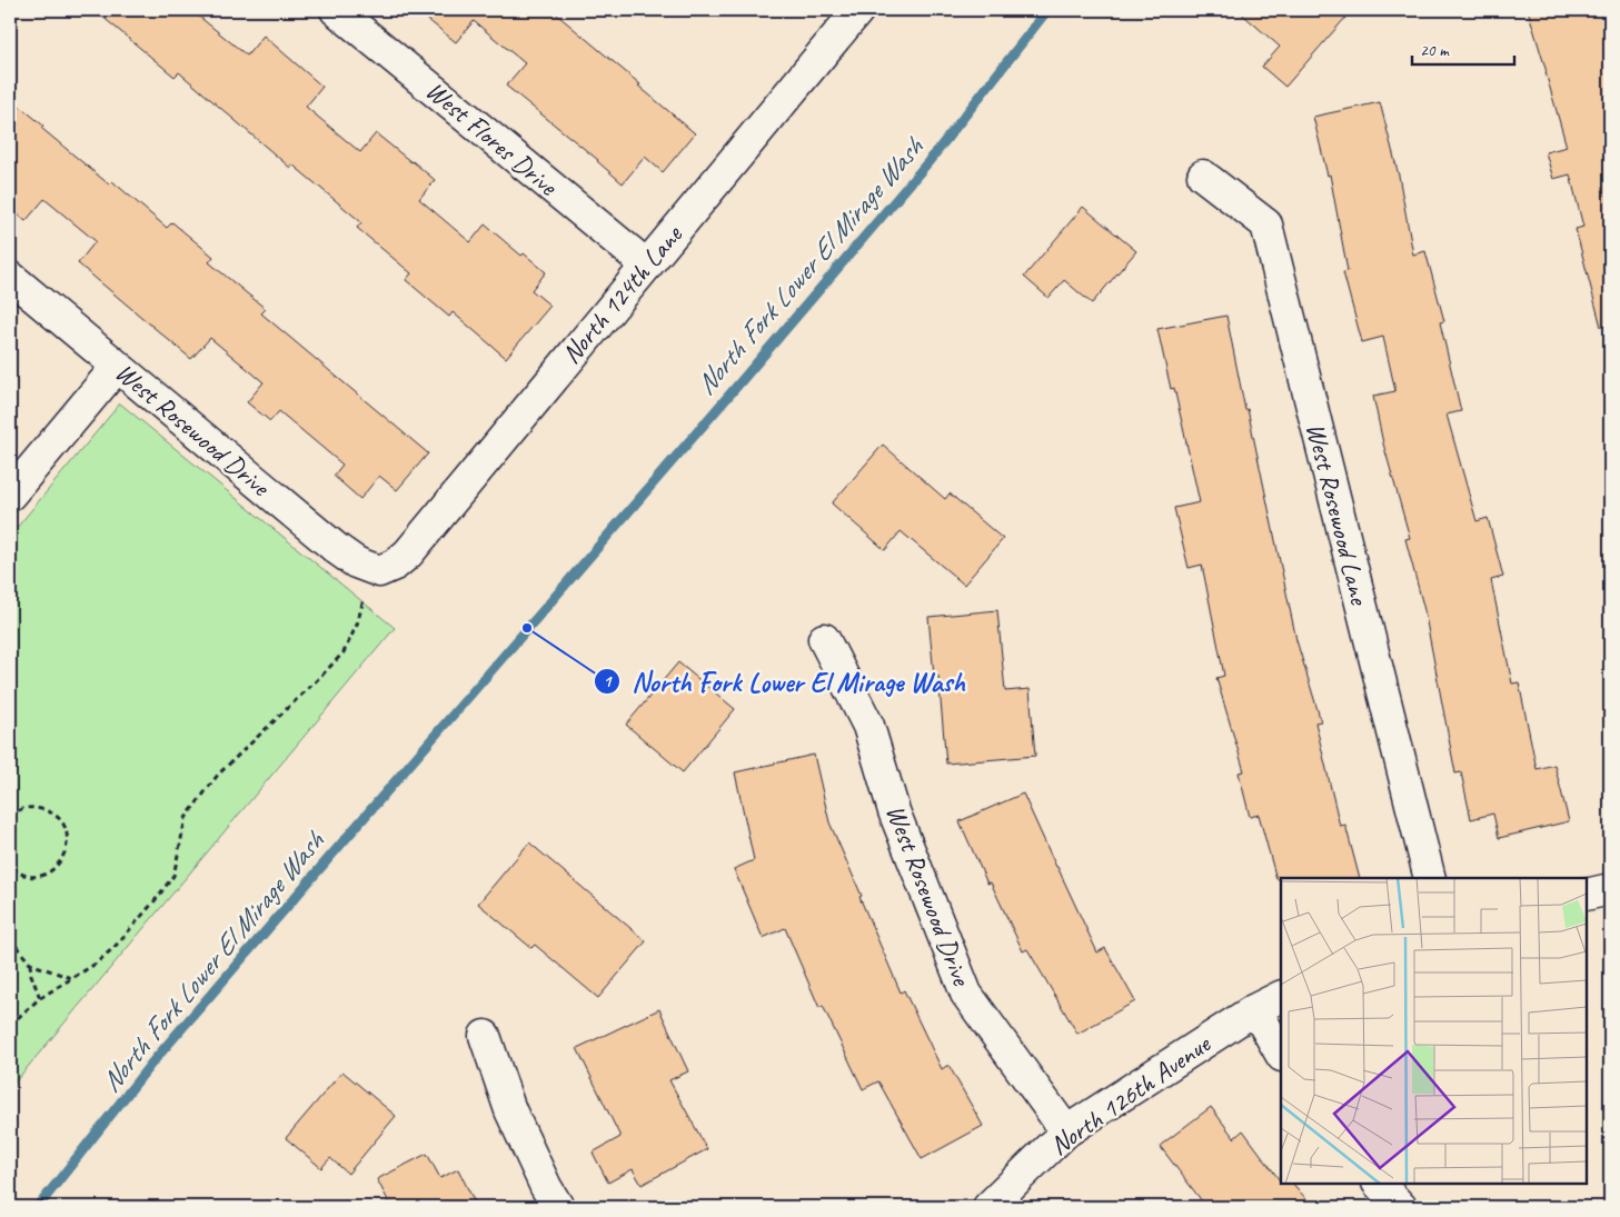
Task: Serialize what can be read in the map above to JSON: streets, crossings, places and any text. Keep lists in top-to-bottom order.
{
  "streets": {
    "street": [
      "West Flores Drive",
      "North 124th Lane",
      "West Rosewood Drive",
      "West Rosewood Lane",
      "North 126th Avenue"
    ]
  },
  "crossings": [
    ["West Flores Drive", "North 124th Lane"],
    ["North 124th Lane", "West Rosewood Drive"],
    ["West Rosewood Drive", "North 126th Avenue"]
  ],
  "water": ["North Fork Lower El Mirage Wash"],
  "places": ["North Fork Lower El Mirage Wash"],
  "scale_bar": "20 m"
}
